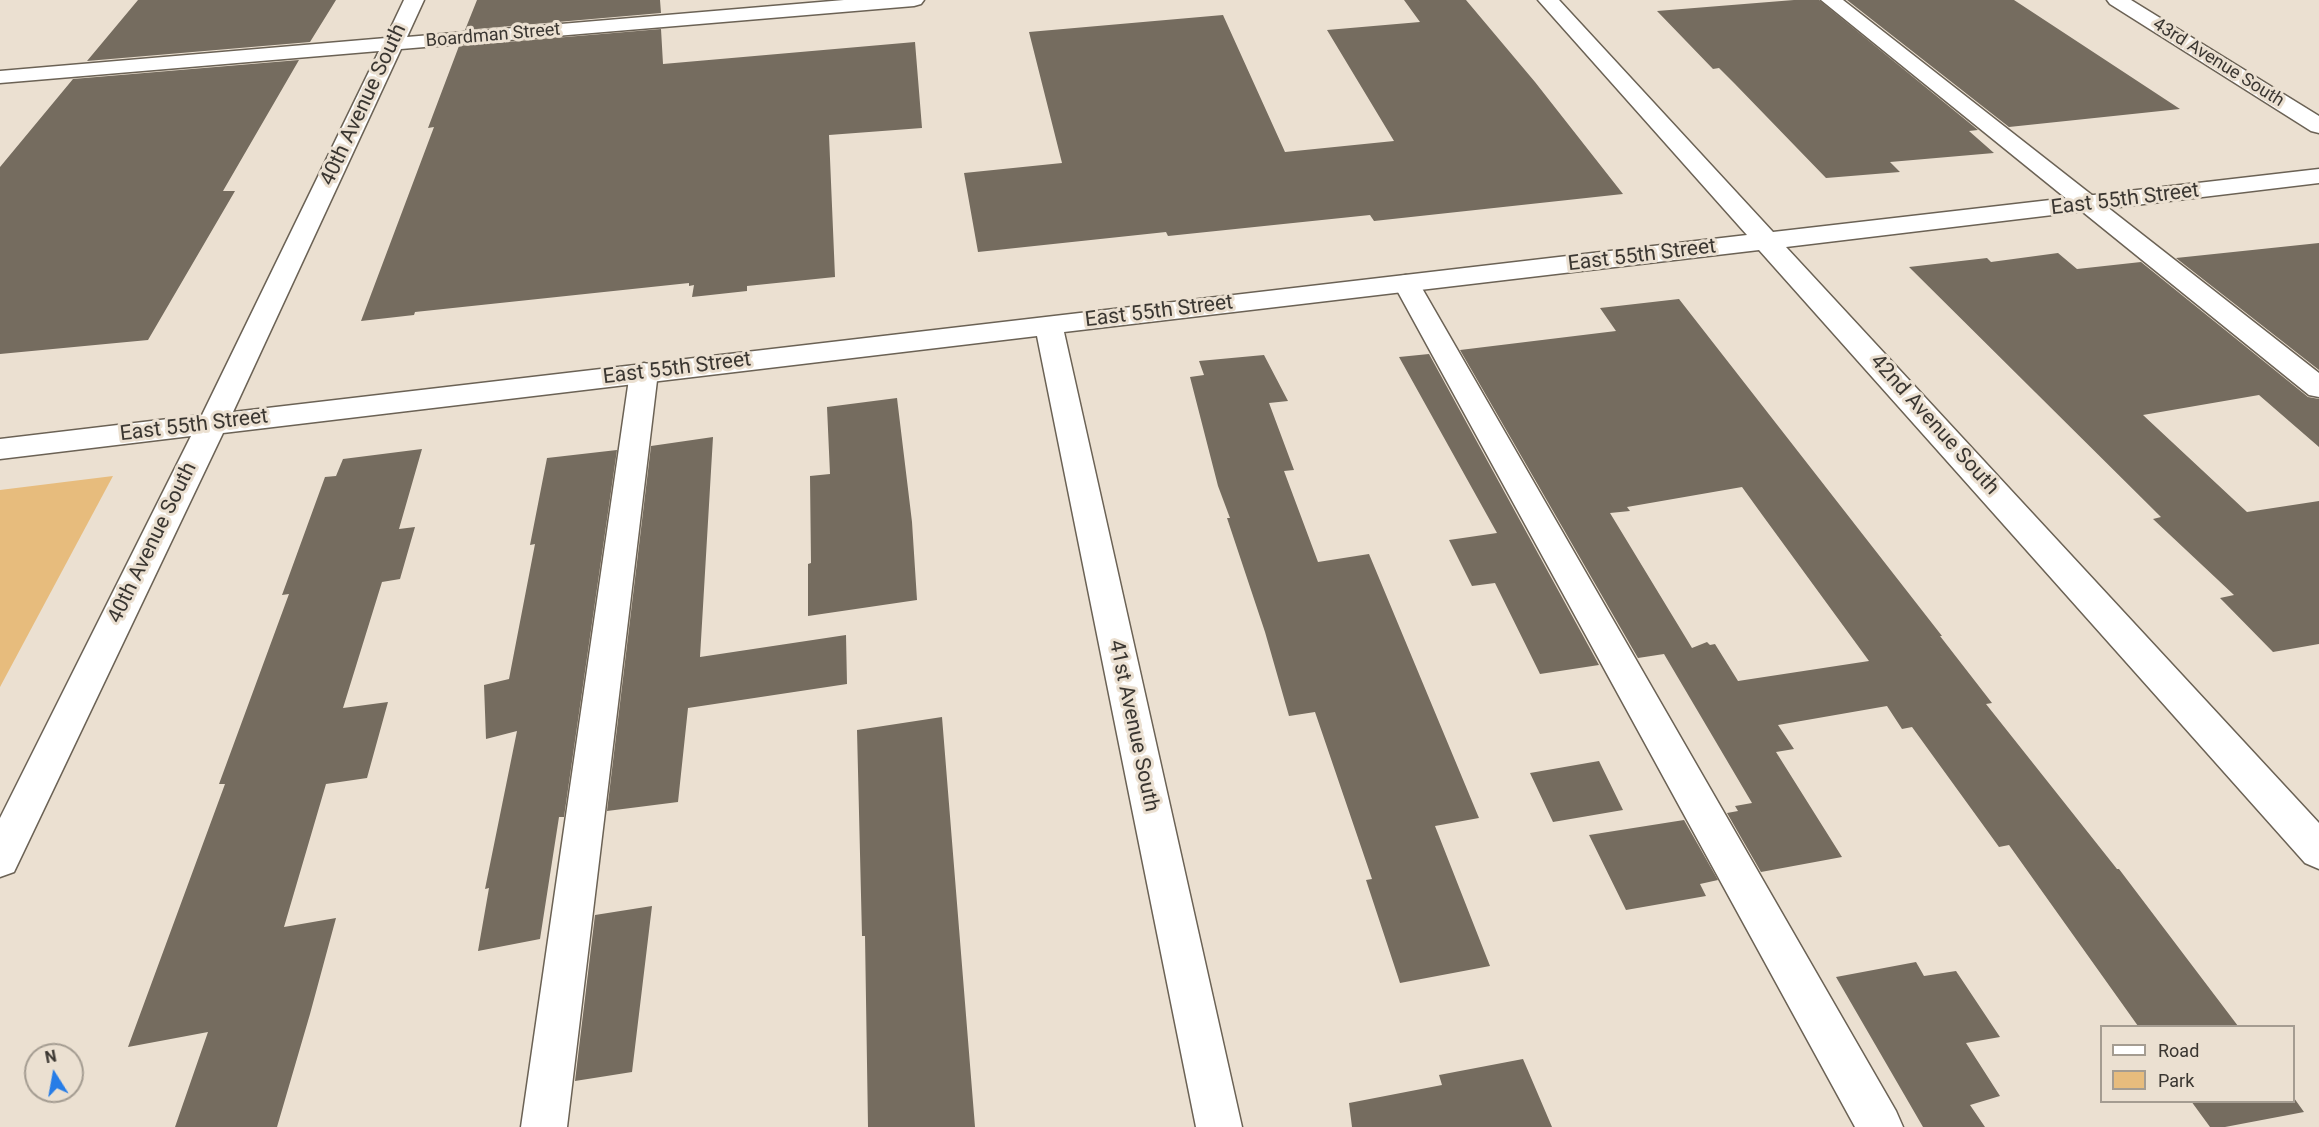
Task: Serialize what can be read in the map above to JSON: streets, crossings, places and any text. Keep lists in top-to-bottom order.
{
  "streets": {
    "street": [
      "Boardman Street",
      "43rd Avenue South",
      "40th Avenue South",
      "East 55th Street",
      "42nd Avenue South",
      "41st Avenue South"
    ]
  },
  "crossings": [
    ["Boardman Street", "40th Avenue South"],
    ["40th Avenue South", "East 55th Street"],
    ["East 55th Street", "42nd Avenue South"],
    ["East 55th Street", "41st Avenue South"]
  ],
  "legend": ["Road", "Park"],
  "north": "top"
}
